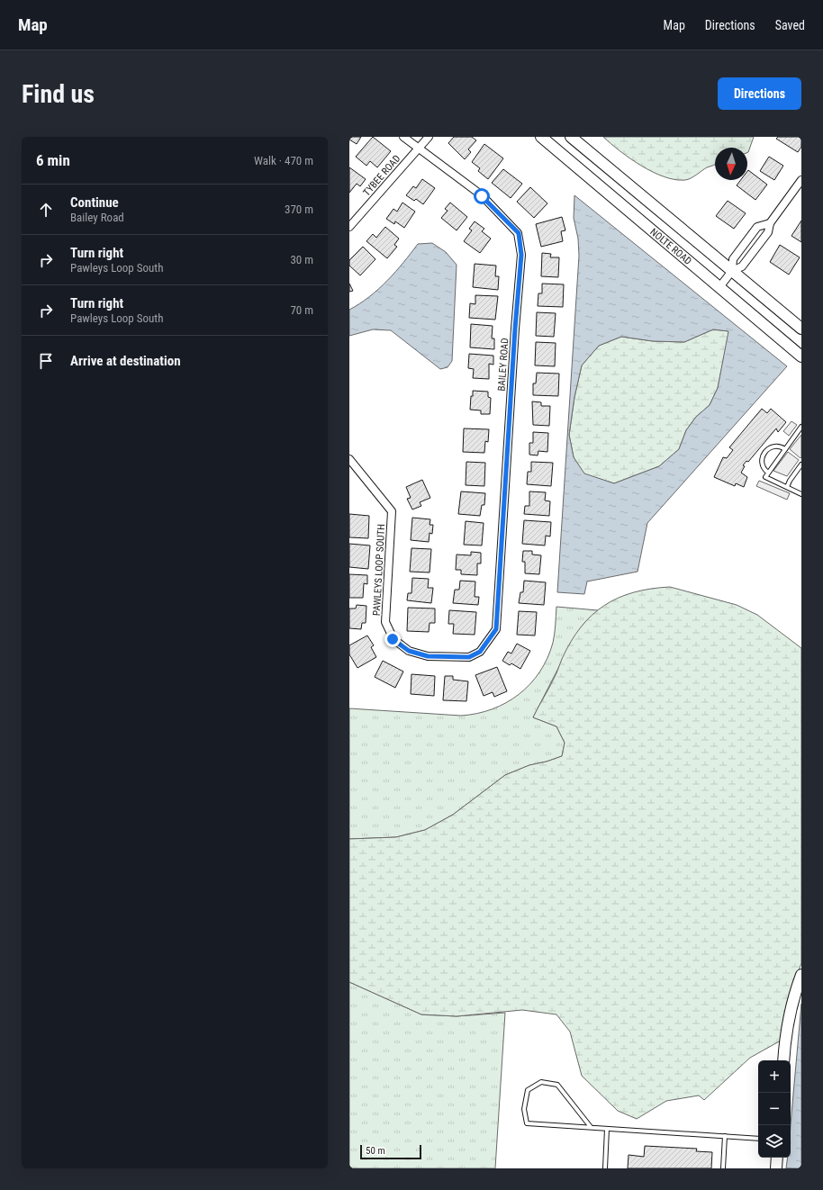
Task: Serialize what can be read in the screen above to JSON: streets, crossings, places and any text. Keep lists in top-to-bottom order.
{
  "streets": {
    "street": [
      "TYBEE ROAD",
      "NOLTE ROAD",
      "BAILEY ROAD",
      "PAWLEYS LOOP SOUTH"
    ]
  },
  "crossings": [
    ["TYBEE ROAD", "BAILEY ROAD"],
    ["BAILEY ROAD", "PAWLEYS LOOP SOUTH"]
  ],
  "scale_bar": "50 m",
  "north": "bottom",
  "page": {
    "header": "Map",
    "nav": ["Map", "Directions", "Saved"],
    "buttons": "Directions",
    "title": "Find us",
    "heading": ["6 min", "Walk · 470 m"],
    "list": [
      ["Continue", "Bailey Road", "370 m"],
      ["Turn right", "Pawleys Loop South", "30 m"],
      ["Turn right", "Pawleys Loop South", "70 m"],
      "Arrive at destination"
    ],
    "map_buttons": ["+", "−"],
    "scale": "50 m"
  }
}
